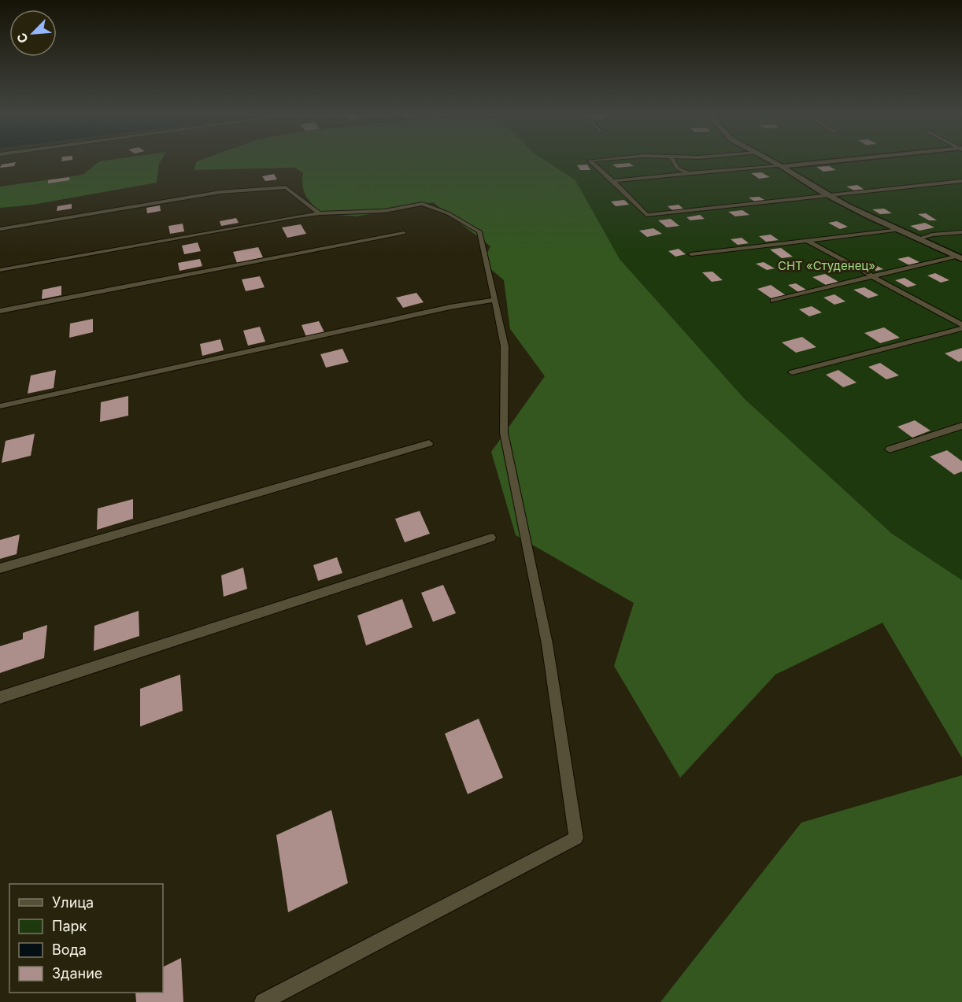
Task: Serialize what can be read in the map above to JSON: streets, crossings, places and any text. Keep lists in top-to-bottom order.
{
  "parks": ["СНТ «Студенец»"],
  "legend": [
    "Улица",
    "Парк",
    "Вода",
    "Здание"
  ],
  "north": "bottom left"
}
